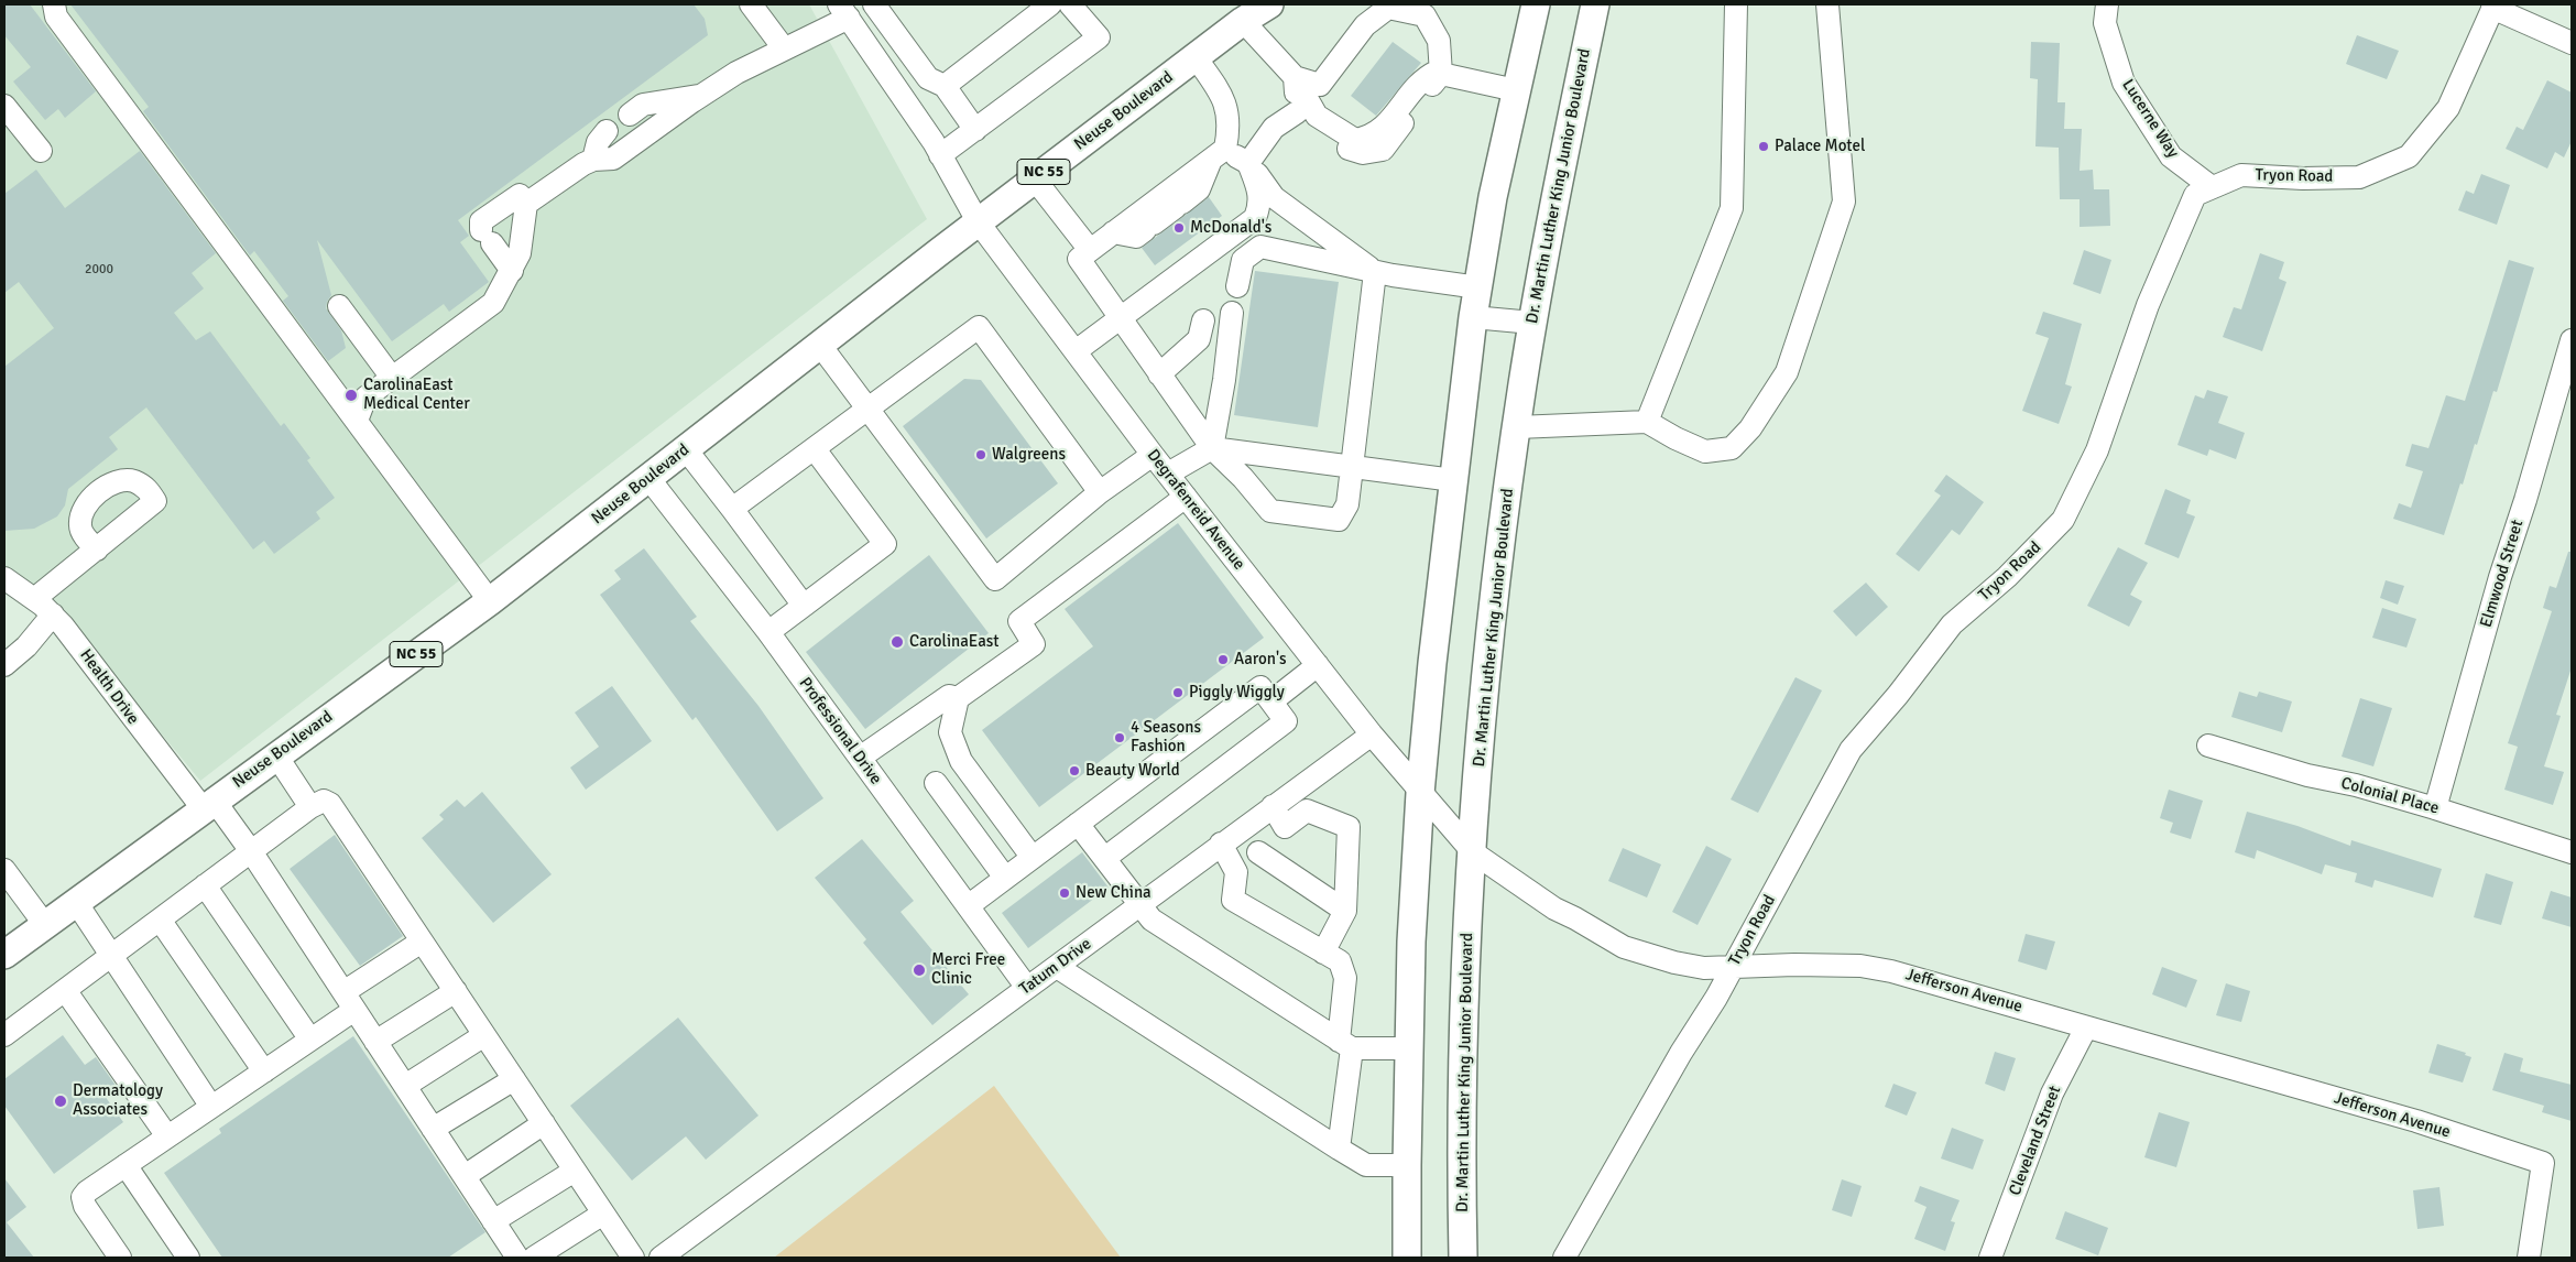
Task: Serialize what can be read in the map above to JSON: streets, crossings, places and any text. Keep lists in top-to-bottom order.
{
  "streets": {
    "main road": ["Neuse Boulevard", "NC 55", "Dr. Martin Luther King Junior Boulevard"],
    "street": [
      "Lucerne Way",
      "Tryon Road",
      "Degrafenreid Avenue",
      "Elmwood Street",
      "Health Drive",
      "Professional Drive",
      "Colonial Place",
      "Tatum Drive",
      "Jefferson Avenue",
      "Cleveland Street"
    ]
  },
  "crossings": [
    ["Neuse Boulevard", "Degrafenreid Avenue"],
    ["Neuse Boulevard", "Health Drive"],
    ["Neuse Boulevard", "Professional Drive"],
    ["Lucerne Way", "Tryon Road"],
    ["Tryon Road", "Jefferson Avenue"],
    ["Dr. Martin Luther King Junior Boulevard", "Jefferson Avenue"],
    ["Degrafenreid Avenue", "Tatum Drive"],
    ["Degrafenreid Avenue", "Jefferson Avenue"],
    ["Elmwood Street", "Colonial Place"],
    ["Professional Drive", "Tatum Drive"],
    ["Jefferson Avenue", "Cleveland Street"]
  ],
  "places": [
    "Palace Motel",
    "McDonald's",
    "CarolinaEast Medical Center",
    "Walgreens",
    "CarolinaEast",
    "Aaron's",
    "Piggly Wiggly",
    "4 Seasons Fashion",
    "Beauty World",
    "New China",
    "Merci Free Clinic",
    "Dermatology Associates"
  ],
  "house_numbers": ["2000"]
}
